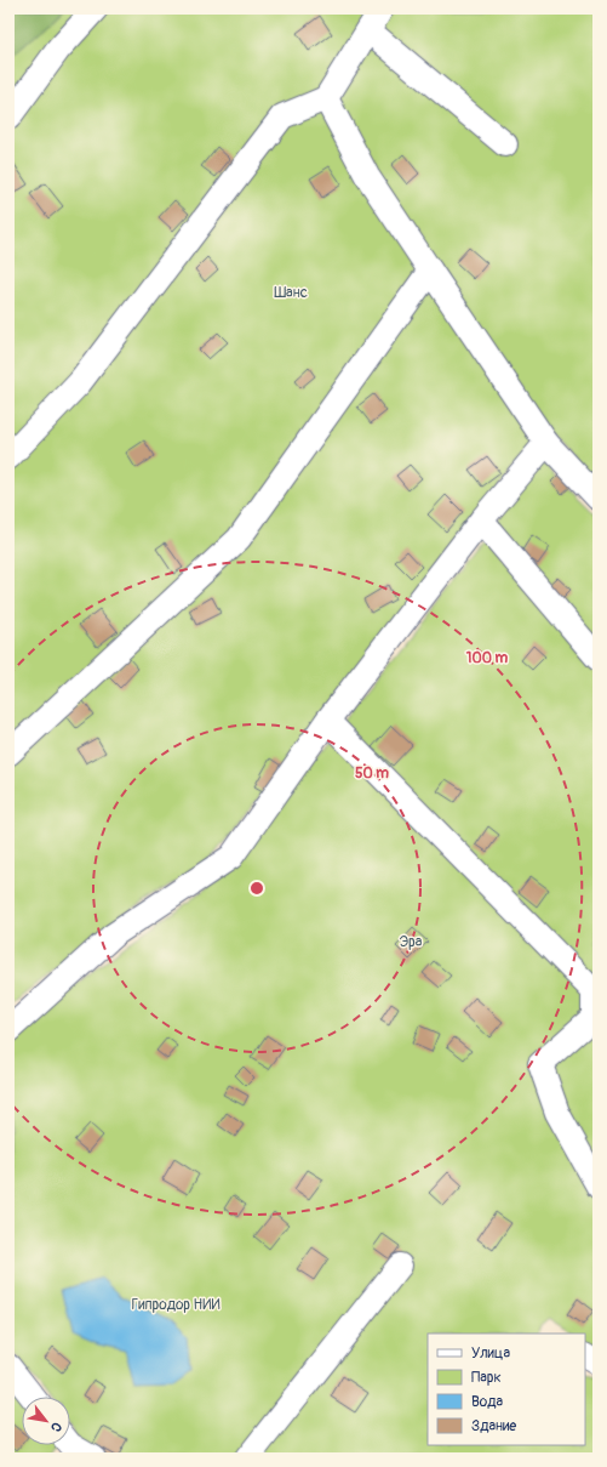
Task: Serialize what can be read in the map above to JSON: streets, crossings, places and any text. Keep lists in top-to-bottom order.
{
  "parks": ["Шанс", "Эра", "Гипродор НИИ"],
  "legend": [
    "Улица",
    "Парк",
    "Вода",
    "Здание"
  ],
  "north": "bottom right",
  "rings": ["100 m", "50 m"]
}
